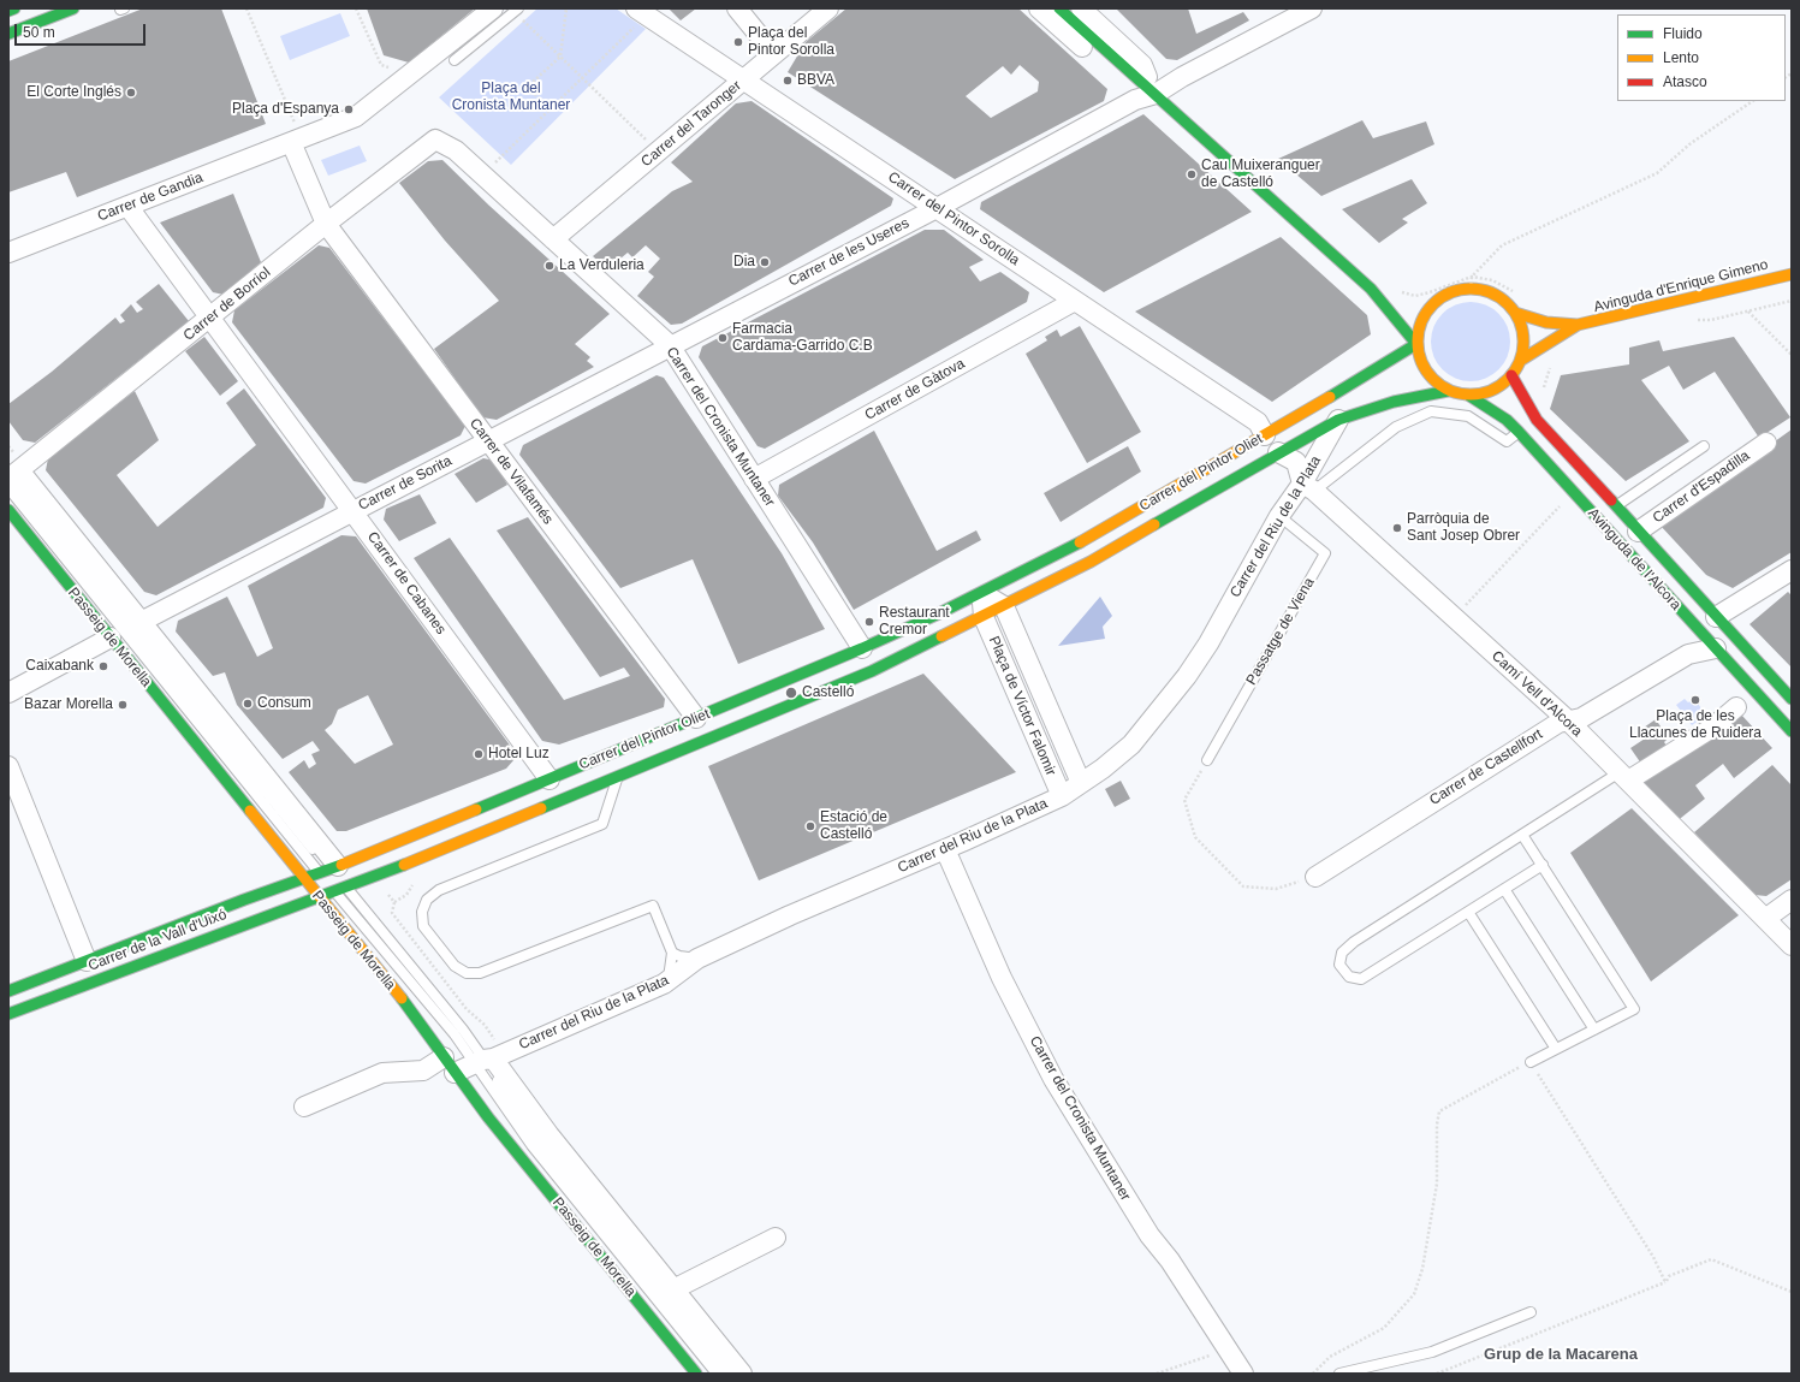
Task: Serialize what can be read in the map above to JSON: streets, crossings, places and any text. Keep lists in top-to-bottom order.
{
  "streets": {
    "main road": [
      "Avinguda d'Enrique Gimeno",
      "Carrer del Pintor Oliet",
      "Avinguda de l'Alcora",
      "Passeig de Morella",
      "Carrer de la Vall d'Uixó"
    ],
    "street": [
      "Carrer del Taronger",
      "Carrer de Gandia",
      "Carrer del Pintor Sorolla",
      "Carrer de les Useres",
      "Carrer de Borriol",
      "Carrer de Gàtova",
      "Carrer del Cronista Muntaner",
      "Carrer de Vilafamés",
      "Carrer de Sorita",
      "Carrer d'Espadilla",
      "Carrer del Riu de la Plata",
      "Carrer de Cabanes",
      "Camí Vell d'Alcora",
      "Plaça de Víctor Falomir",
      "Carrer de Castellfort"
    ],
    "lane": ["Passatge de Viena"]
  },
  "crossings": [
    ["Carrer del Taronger", "Carrer del Pintor Sorolla"],
    ["Carrer del Taronger", "Carrer del Cronista Muntaner"],
    ["Carrer de Gandia", "Carrer de Cabanes"],
    ["Carrer del Pintor Sorolla", "Carrer de les Useres"],
    ["Carrer del Pintor Sorolla", "Carrer de Gàtova"],
    ["Carrer del Pintor Sorolla", "Carrer del Pintor Oliet"],
    ["Carrer de les Useres", "Carrer del Cronista Muntaner"],
    ["Carrer de les Useres", "Carrer de Sorita"],
    ["Avinguda d'Enrique Gimeno", "Carrer del Pintor Oliet"],
    ["Avinguda d'Enrique Gimeno", "Avinguda de l'Alcora"],
    ["Carrer de Borriol", "Carrer del Cronista Muntaner"],
    ["Carrer de Borriol", "Carrer de Vilafamés"],
    ["Carrer de Borriol", "Carrer de Cabanes"],
    ["Carrer de Gàtova", "Carrer del Cronista Muntaner"],
    ["Carrer del Cronista Muntaner", "Carrer del Pintor Oliet"],
    ["Carrer del Cronista Muntaner", "Carrer de Sorita"],
    ["Carrer del Cronista Muntaner", "Carrer del Riu de la Plata"],
    ["Carrer de Vilafamés", "Carrer del Pintor Oliet"],
    ["Carrer de Vilafamés", "Carrer de Sorita"],
    ["Carrer del Pintor Oliet", "Carrer del Riu de la Plata"],
    ["Carrer del Pintor Oliet", "Avinguda de l'Alcora"],
    ["Carrer del Pintor Oliet", "Carrer de Cabanes"],
    ["Carrer del Pintor Oliet", "Passeig de Morella"],
    ["Carrer del Pintor Oliet", "Camí Vell d'Alcora"],
    ["Carrer del Pintor Oliet", "Plaça de Víctor Falomir"],
    ["Carrer del Pintor Oliet", "Carrer de la Vall d'Uixó"],
    ["Carrer de Sorita", "Carrer de Cabanes"],
    ["Carrer d'Espadilla", "Avinguda de l'Alcora"],
    ["Carrer del Riu de la Plata", "Passatge de Viena"],
    ["Carrer del Riu de la Plata", "Passeig de Morella"],
    ["Carrer del Riu de la Plata", "Camí Vell d'Alcora"],
    ["Carrer del Riu de la Plata", "Plaça de Víctor Falomir"],
    ["Avinguda de l'Alcora", "Carrer de Castellfort"],
    ["Passeig de Morella", "Carrer de la Vall d'Uixó"],
    ["Camí Vell d'Alcora", "Carrer de Castellfort"]
  ],
  "districts": ["Grup de la Macarena"],
  "parks": ["Plaça del Cronista Muntaner"],
  "places": [
    "Plaça del Pintor Sorolla",
    "BBVA",
    "El Corte Inglés",
    "Plaça d'Espanya",
    "Cau Muixeranguer de Castelló",
    "Dia",
    "La Verduleria",
    "Farmacia Cardama-Garrido C.B",
    "Parròquia de Sant Josep Obrer",
    "Restaurant Cremor",
    "Caixabank",
    "Castelló",
    "Plaça de les Llacunes de Ruidera",
    "Consum",
    "Bazar Morella",
    "Hotel Luz",
    "Estació de Castelló"
  ],
  "legend": ["Fluido", "Lento", "Atasco"],
  "scale_bar": "50 m"
}
